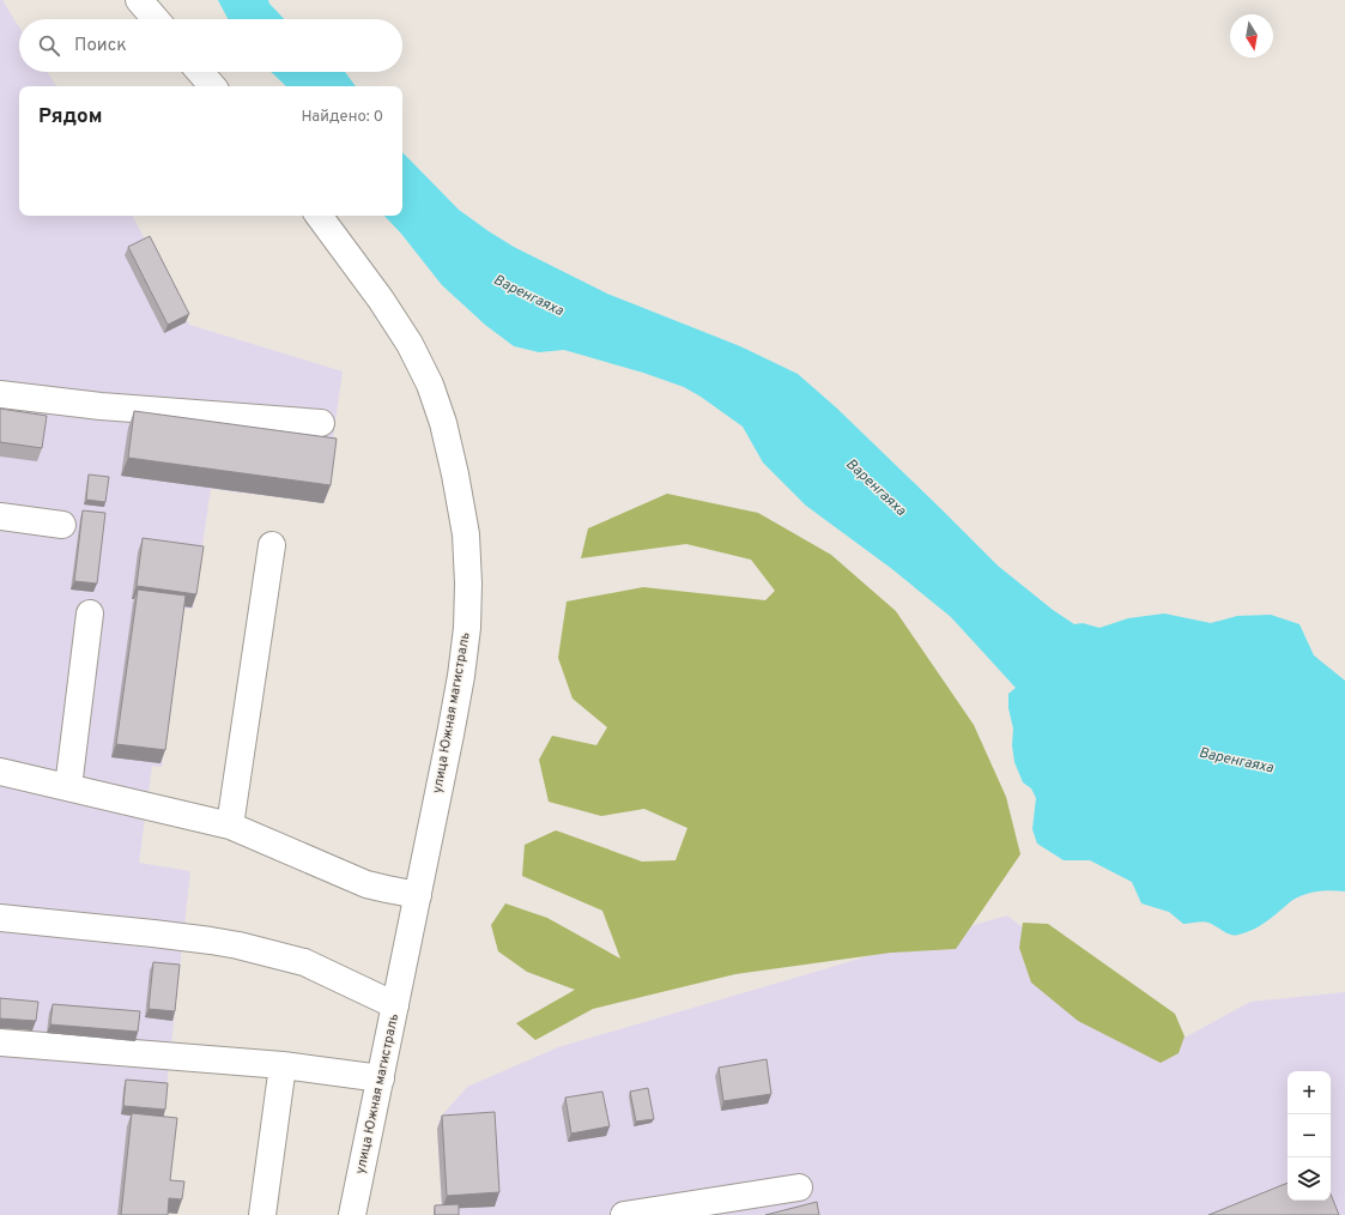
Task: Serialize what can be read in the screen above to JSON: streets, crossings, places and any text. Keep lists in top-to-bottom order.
{
  "streets": {
    "main road": ["улица Южная магистраль"]
  },
  "water": ["Варенгаяха"],
  "north": "bottom",
  "page": {
    "search": "Поиск",
    "heading": ["Рядом", "Найдено: 0"],
    "map_buttons": ["+", "−"]
  }
}
